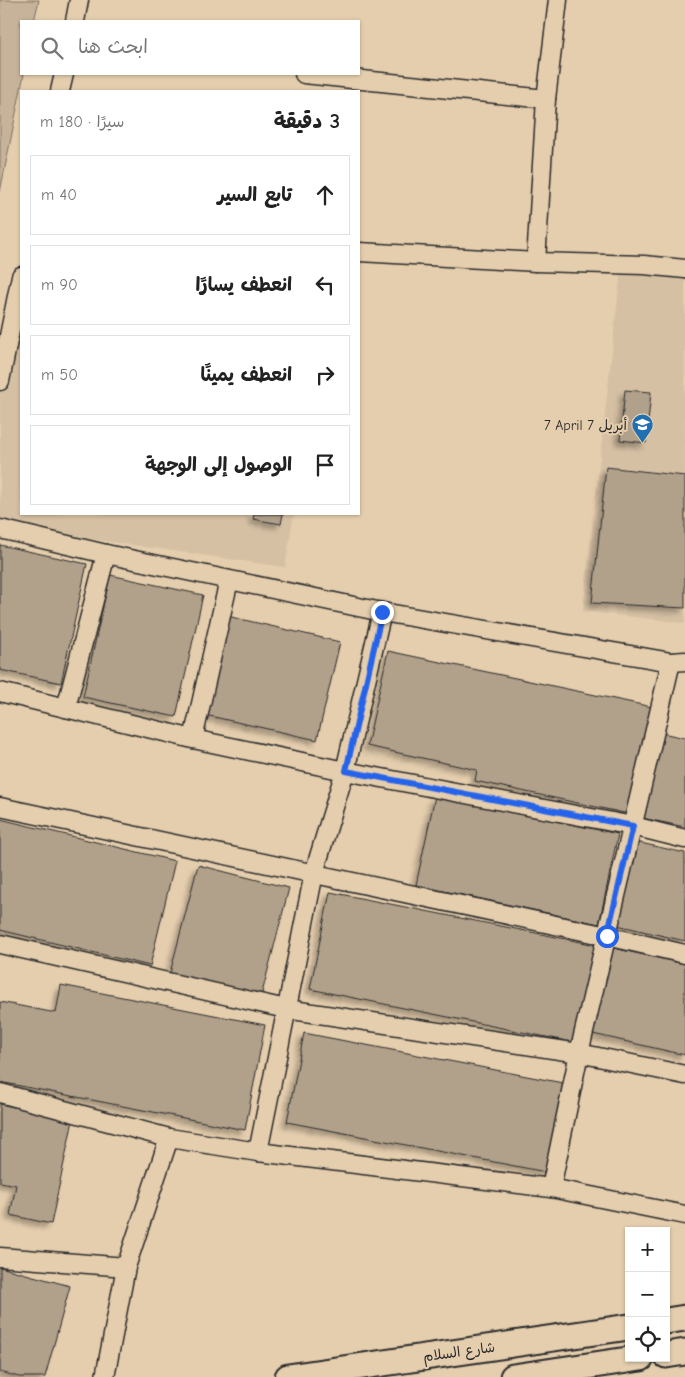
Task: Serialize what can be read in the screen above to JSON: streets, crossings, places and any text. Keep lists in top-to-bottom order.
{
  "streets": {
    "main road": ["شارع السلام"]
  },
  "places": {
    "school or university": ["7 April 7 أبريل"]
  },
  "page": {
    "search": "ابحث هنا",
    "heading": ["3 دقيقة", "سيرًا · 180 m"],
    "list": [
      ["تابع السير", "40 m"],
      ["انعطف يسارًا", "90 m"],
      ["انعطف يمينًا", "50 m"],
      "الوصول إلى الوجهة"
    ],
    "map_buttons": ["+", "−"]
  }
}
